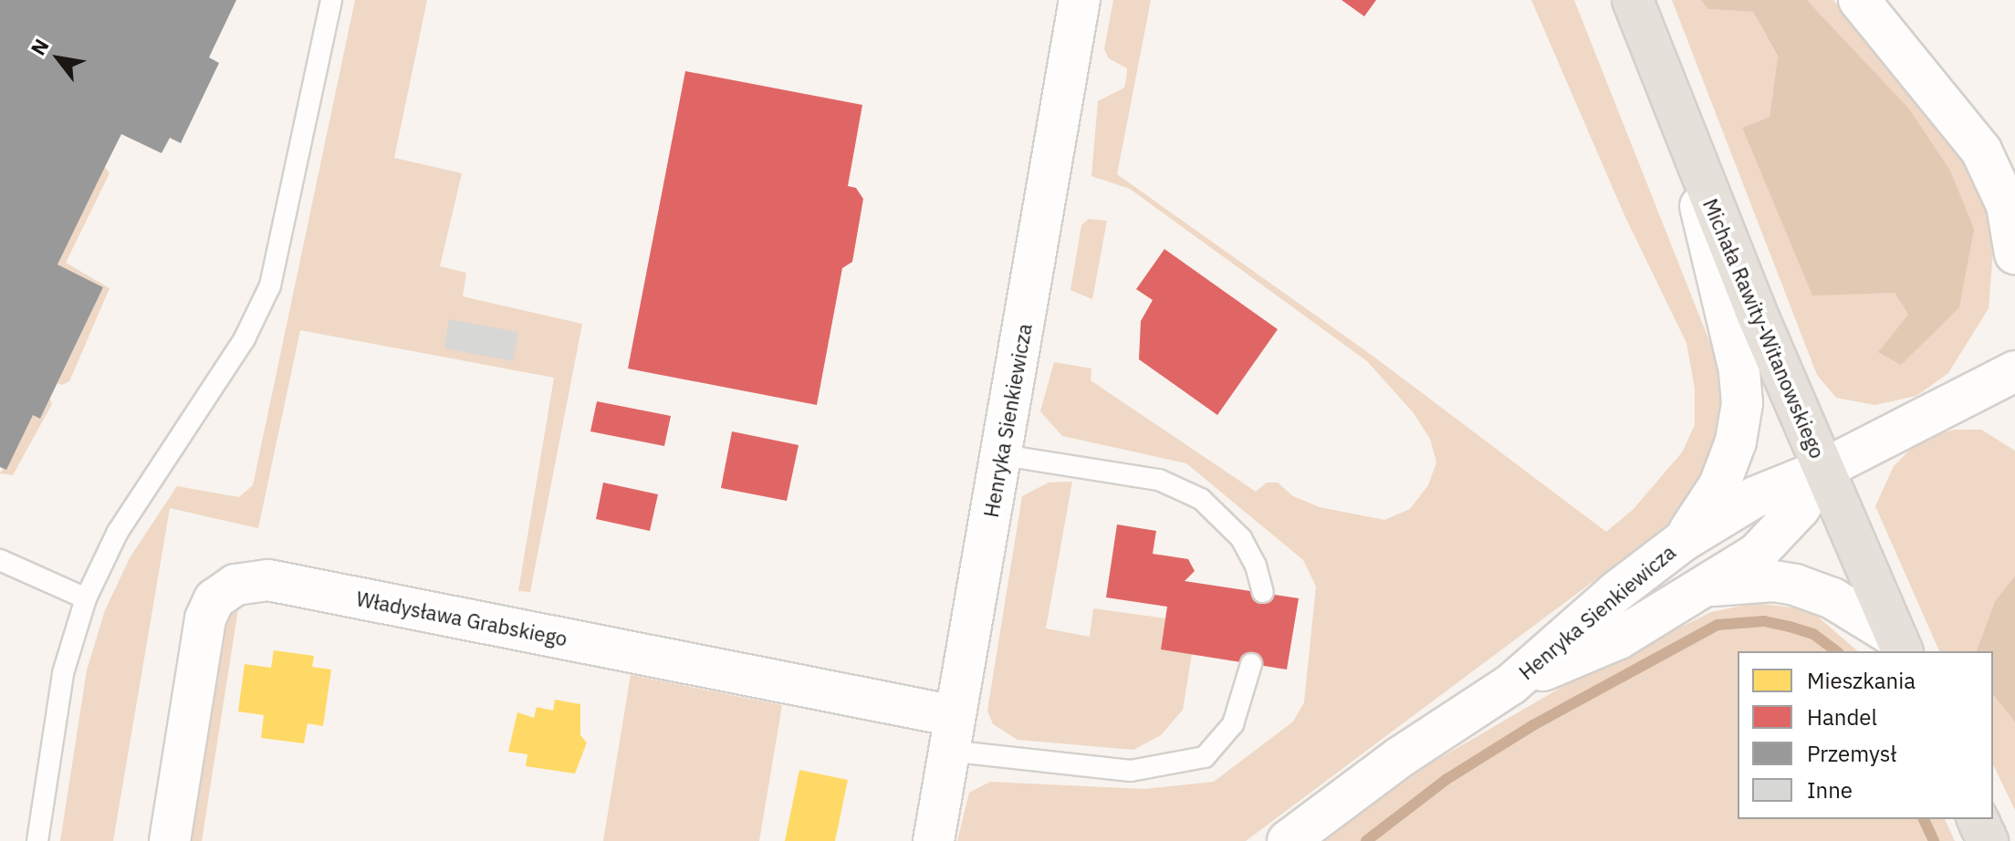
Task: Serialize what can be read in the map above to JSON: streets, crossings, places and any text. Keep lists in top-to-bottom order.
{
  "streets": {
    "main road": ["Michała Rawity-Witanowskiego"],
    "street": ["Henryka Sienkiewicza", "Władysława Grabskiego"]
  },
  "crossings": [
    ["Michała Rawity-Witanowskiego", "Henryka Sienkiewicza"],
    ["Henryka Sienkiewicza", "Władysława Grabskiego"]
  ],
  "legend": [
    "Mieszkania",
    "Handel",
    "Przemysł",
    "Inne"
  ],
  "north": "top left"
}
